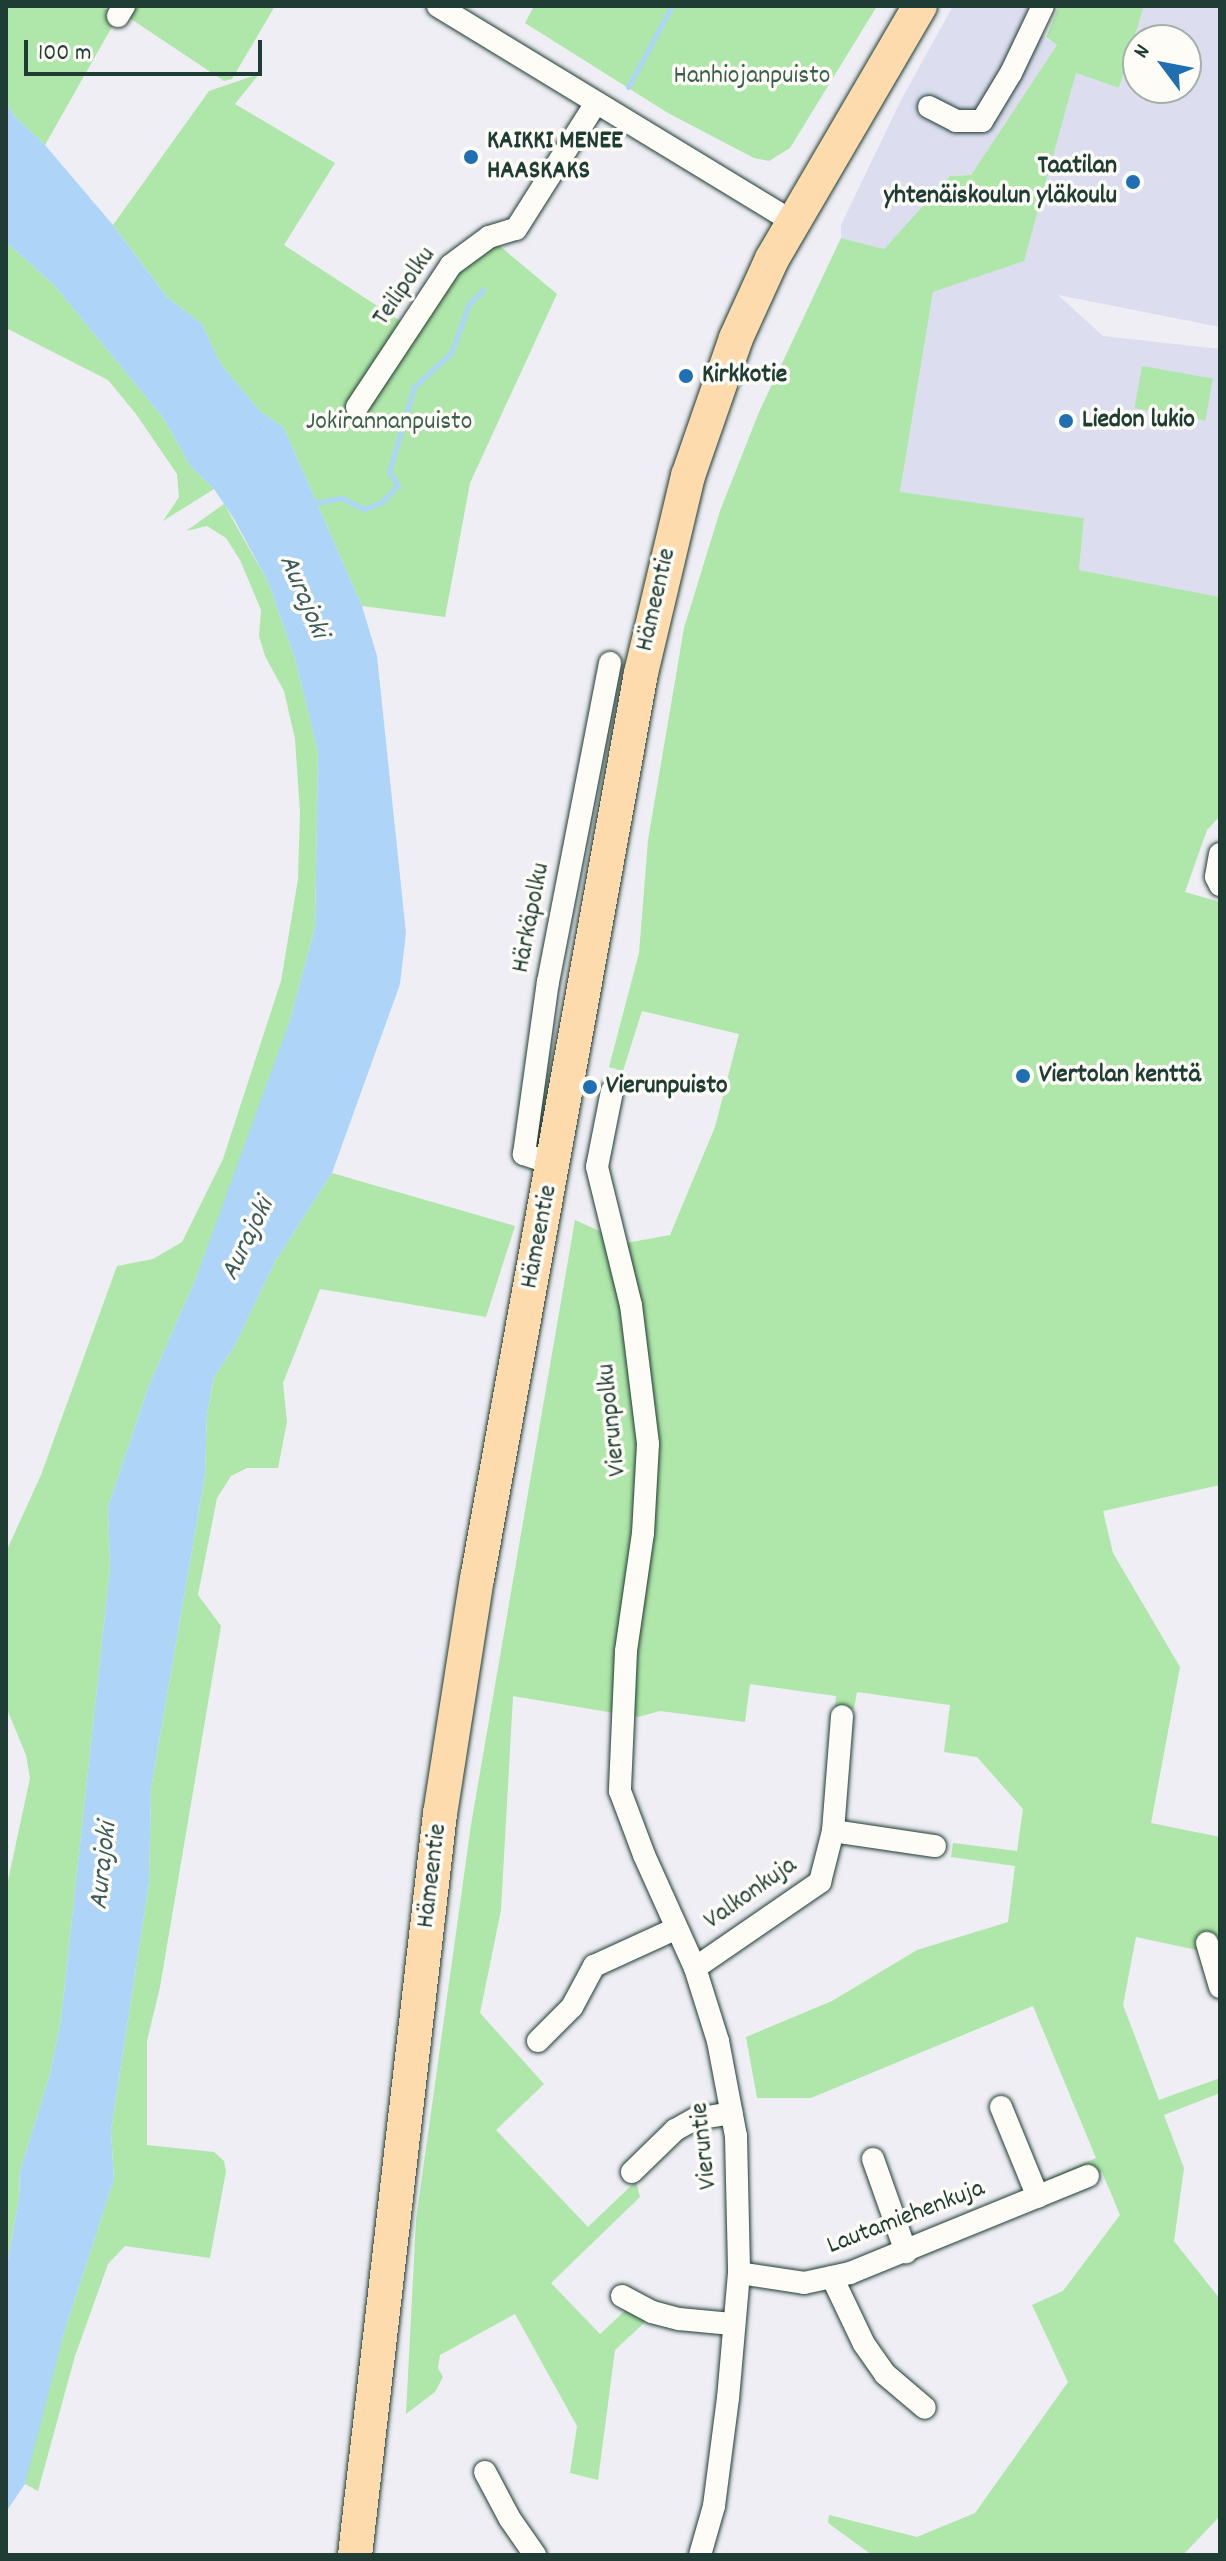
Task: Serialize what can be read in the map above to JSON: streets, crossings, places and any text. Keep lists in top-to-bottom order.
{
  "streets": {
    "highway": ["Hämeentie"],
    "street": [
      "Teilipolku",
      "Härkäpolku",
      "Vierunpolku",
      "Valkonkuja",
      "Vieruntie",
      "Lautamiehenkuja"
    ]
  },
  "crossings": [
    ["Hämeentie", "Härkäpolku"],
    ["Vierunpolku", "Vieruntie"],
    ["Valkonkuja", "Vieruntie"],
    ["Vieruntie", "Lautamiehenkuja"]
  ],
  "water": ["Aurajoki"],
  "parks": ["Hanhiojanpuisto", "Jokirannanpuisto"],
  "places": [
    "KAIKKI MENEE HAASKAKS",
    "Taatilan yhtenäiskoulun yläkoulu",
    "Kirkkotie",
    "Liedon lukio",
    "Viertolan kenttä",
    "Vierunpuisto"
  ],
  "scale_bar": "100 m",
  "north": "top left"
}
